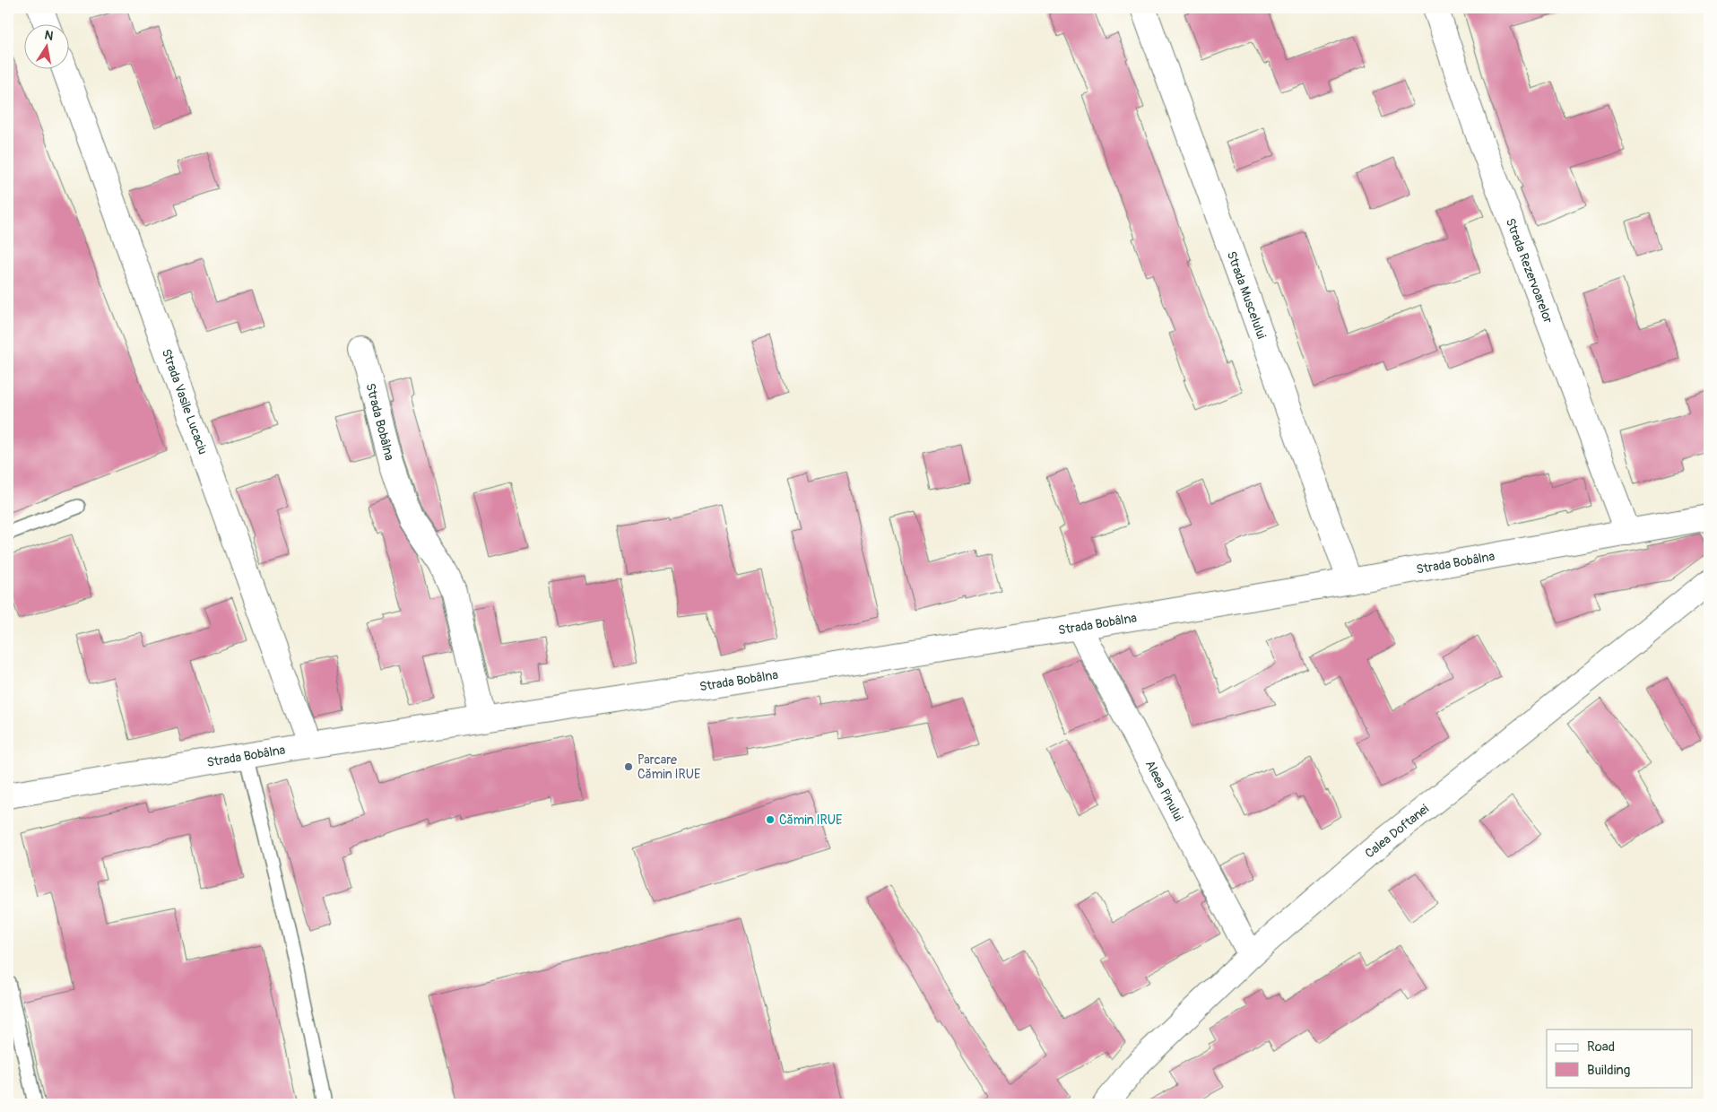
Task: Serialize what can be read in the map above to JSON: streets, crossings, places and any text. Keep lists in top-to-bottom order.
{
  "streets": {
    "street": [
      "Strada Rezervoarelor",
      "Strada Muscelului",
      "Strada Vasile Lucaciu",
      "Strada Bobâlna",
      "Aleea Pinului",
      "Calea Doftanei"
    ]
  },
  "crossings": [
    ["Strada Rezervoarelor", "Strada Bobâlna"],
    ["Strada Muscelului", "Strada Bobâlna"],
    ["Strada Vasile Lucaciu", "Strada Bobâlna"],
    ["Strada Bobâlna", "Aleea Pinului"],
    ["Aleea Pinului", "Calea Doftanei"]
  ],
  "places": ["Parcare Cămin IRUE", "Cămin IRUE"],
  "legend": ["Road", "Building"],
  "north": "top"
}
